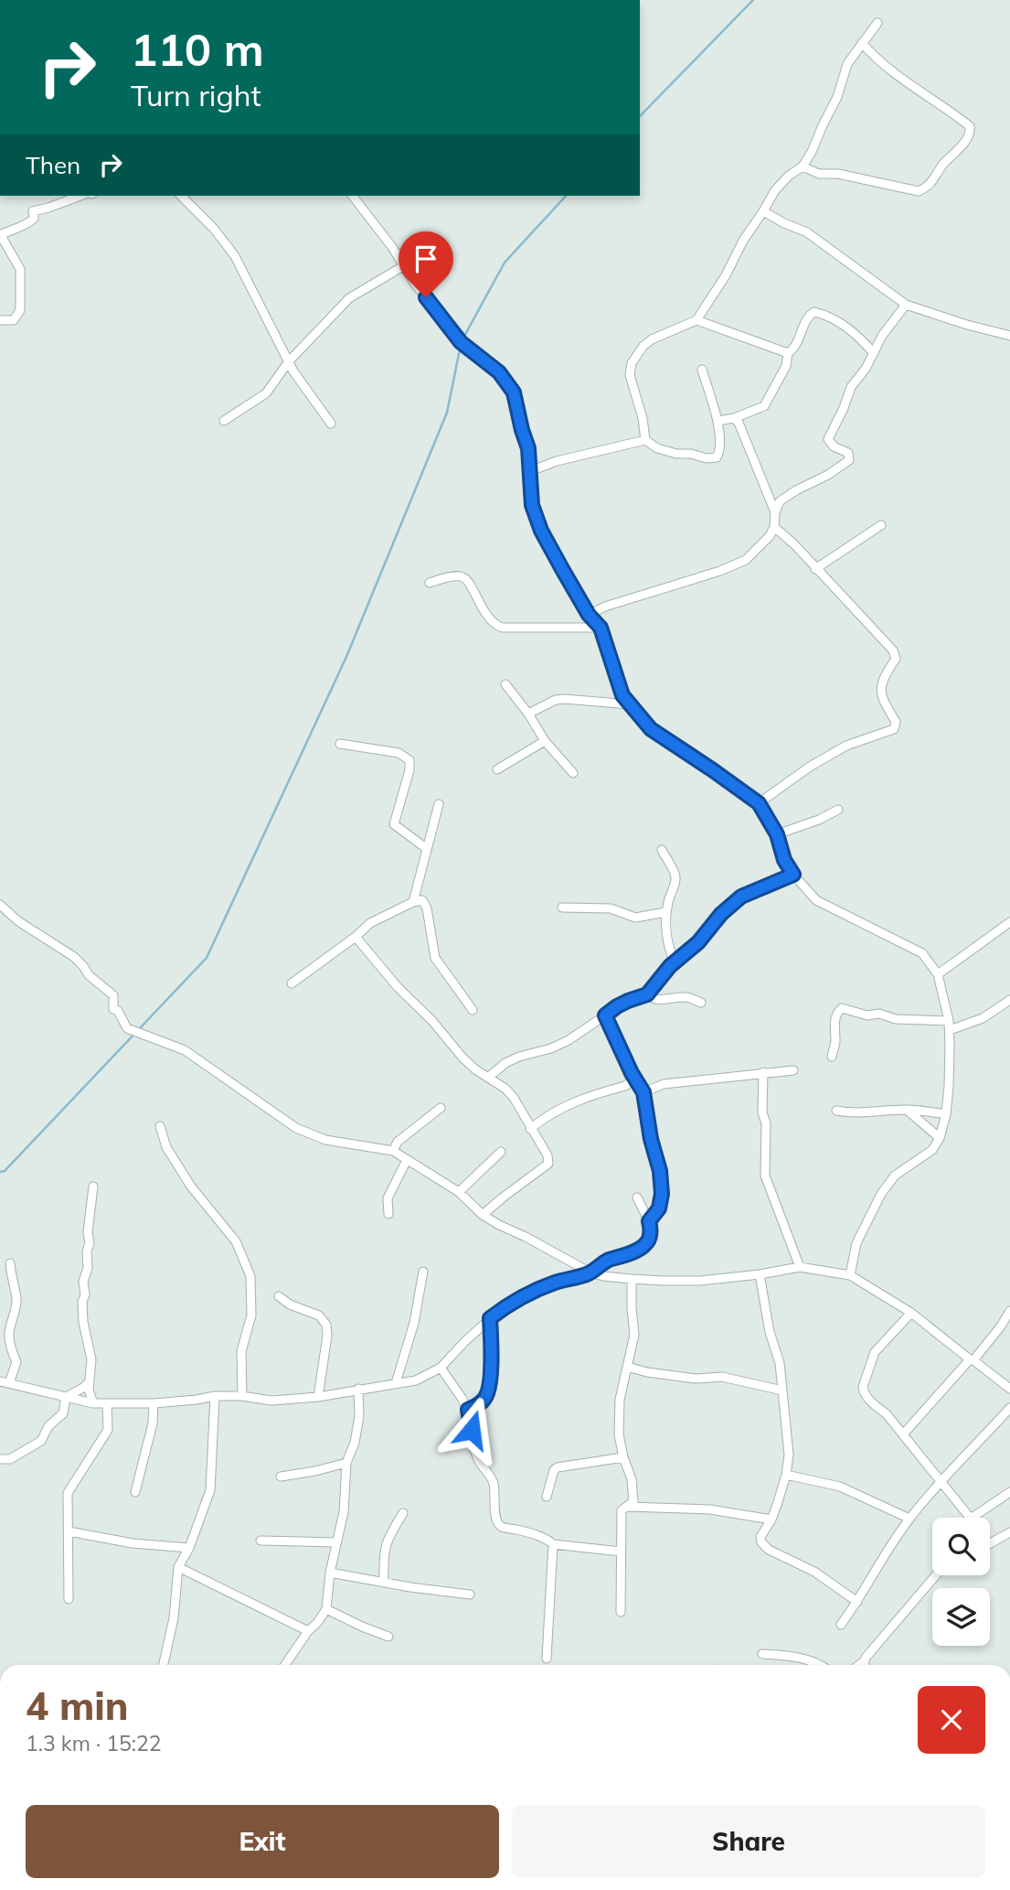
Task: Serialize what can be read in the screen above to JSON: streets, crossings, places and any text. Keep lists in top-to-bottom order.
{
  "page": {
    "turn": ["110 m", "Turn right"],
    "then": "Then",
    "heading": ["4 min", "1.3 km · 15:22"],
    "buttons": ["Exit", "Share"]
  }
}
